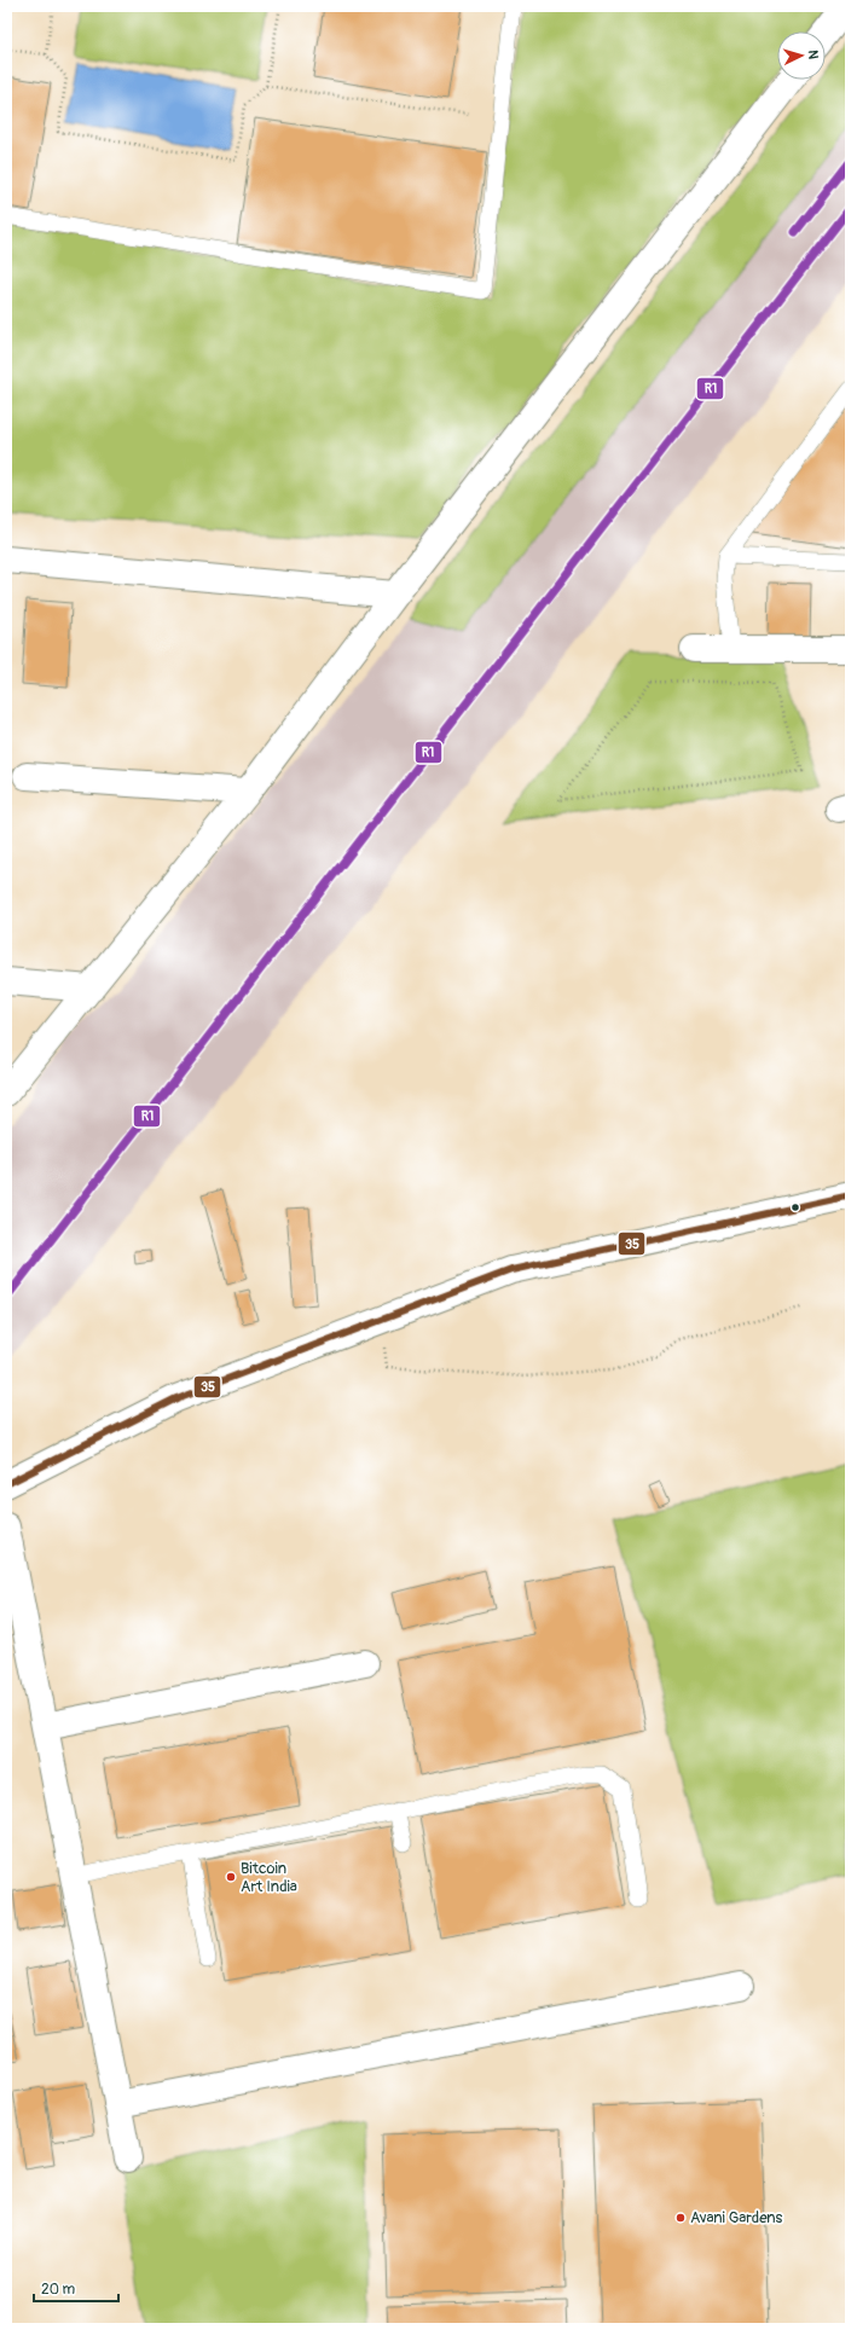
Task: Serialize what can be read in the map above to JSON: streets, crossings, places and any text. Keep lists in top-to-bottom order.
{
  "places": ["Bitcoin Art India", "Avani Gardens"],
  "lines": ["transit line R1", "transit line 35"],
  "scale_bar": "20 m",
  "north": "right"
}
